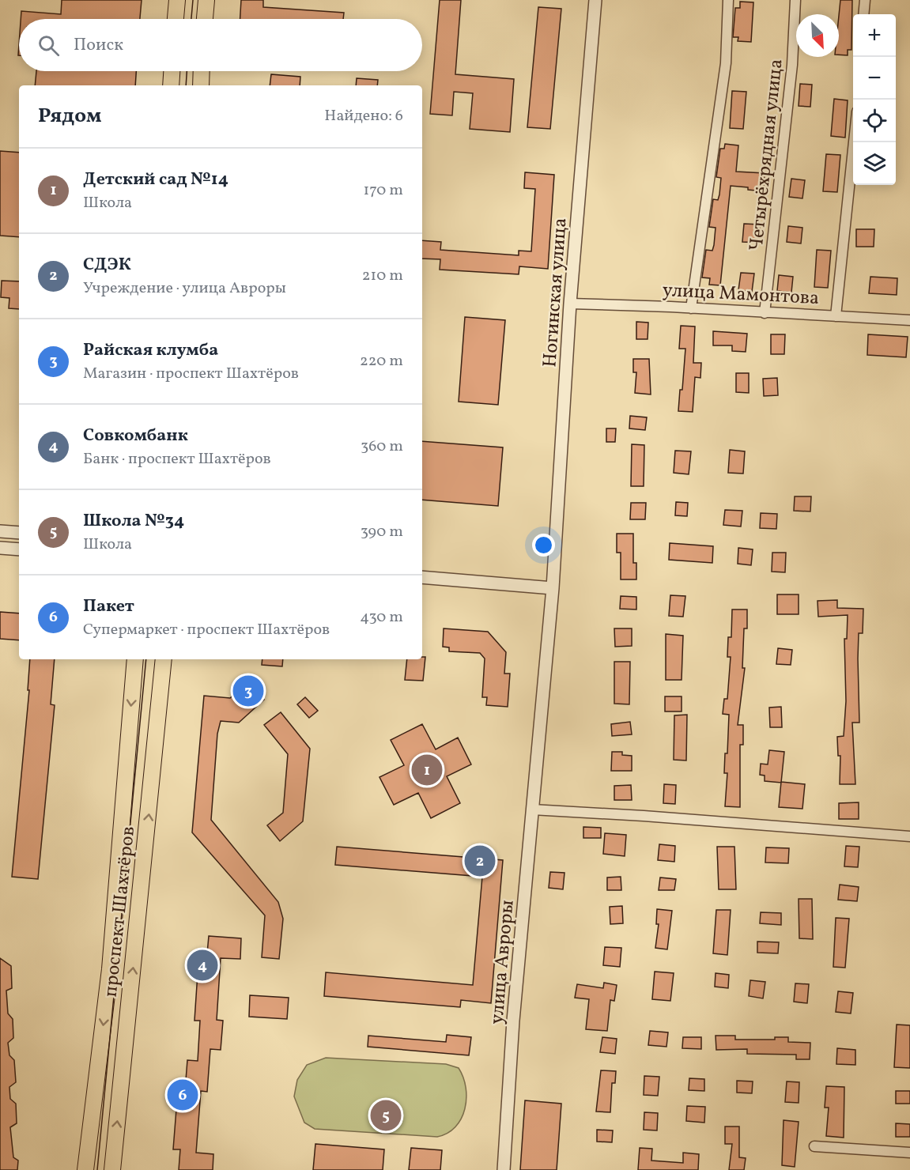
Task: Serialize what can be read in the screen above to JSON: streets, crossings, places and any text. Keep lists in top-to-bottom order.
{
  "streets": {
    "main road": ["проспект Шахтёров"],
    "street": [
      "Четырёхрядная улица",
      "Ногинская улица",
      "улица Мамонтова",
      "улица Авроры"
    ]
  },
  "crossings": [
    ["Четырёхрядная улица", "улица Мамонтова"],
    ["Ногинская улица", "улица Мамонтова"],
    ["Ногинская улица", "улица Авроры"]
  ],
  "north": "bottom right",
  "page": {
    "map_buttons": ["+", "−"],
    "search": "Поиск",
    "heading": ["Рядом", "Найдено: 6"],
    "list": [
      {
        "mark": "1",
        "name": "Детский сад №14",
        "note": "Школа",
        "value": "170 m"
      },
      {
        "mark": "2",
        "name": "СДЭК",
        "note": "Учреждение · улица Авроры",
        "value": "210 m"
      },
      {
        "mark": "3",
        "name": "Райская клумба",
        "note": "Магазин · проспект Шахтёров",
        "value": "220 m"
      },
      {
        "mark": "4",
        "name": "Совкомбанк",
        "note": "Банк · проспект Шахтёров",
        "value": "360 m"
      },
      {
        "mark": "5",
        "name": "Школа №34",
        "note": "Школа",
        "value": "390 m"
      },
      {
        "mark": "6",
        "name": "Пакет",
        "note": "Супермаркет · проспект Шахтёров",
        "value": "430 m"
      }
    ],
    "pins": [
      "3",
      "1",
      "2",
      "4",
      "6",
      "5"
    ]
  }
}
